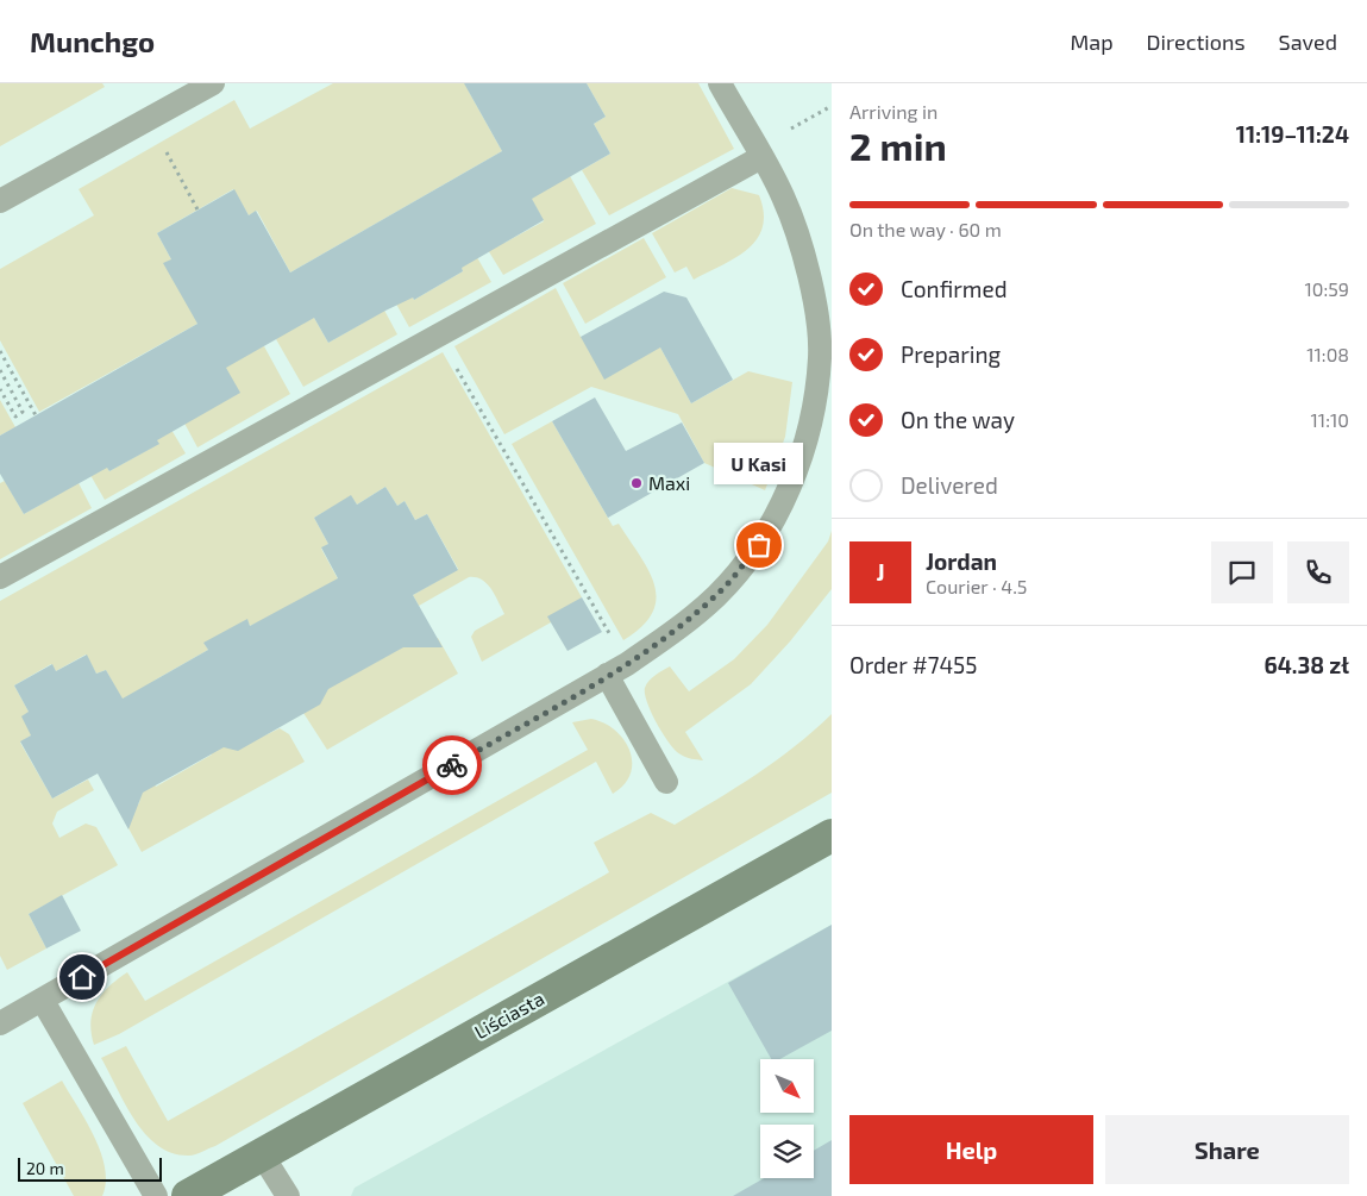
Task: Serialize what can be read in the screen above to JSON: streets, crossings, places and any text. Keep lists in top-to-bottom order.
{
  "streets": {
    "street": ["Liściasta"]
  },
  "places": ["Maxi", "U Kasi"],
  "scale_bar": "20 m",
  "north": "bottom right",
  "page": {
    "header": "Munchgo",
    "nav": ["Map", "Directions", "Saved"],
    "heading": ["2 min", "Arriving in", "11:19–11:24"],
    "panel": [
      "Jordan",
      "Courier · 4.5",
      "Order #7455",
      "64.38 zł"
    ],
    "bar": "On the way · 60 m",
    "list": [
      ["Confirmed", "10:59"],
      ["Preparing", "11:08"],
      ["On the way", "11:10"],
      "Delivered"
    ],
    "bubble": "U Kasi",
    "round": "J",
    "buttons": ["Help", "Share"],
    "scale": "20 m"
  }
}
